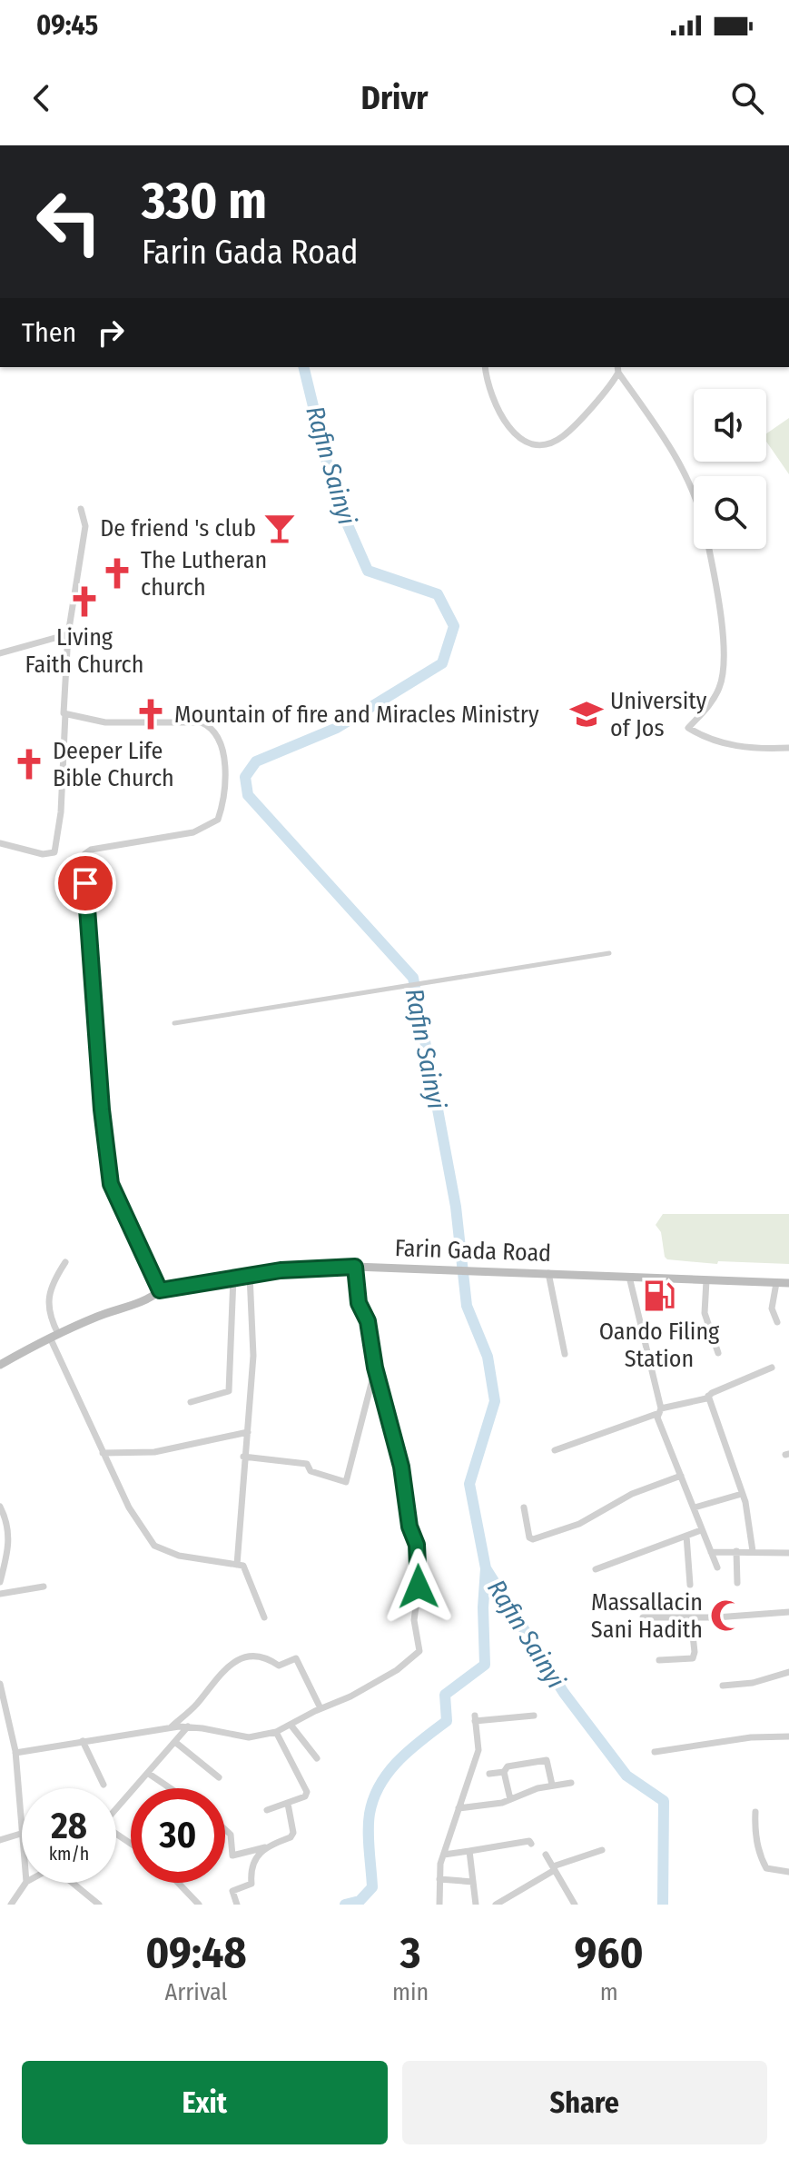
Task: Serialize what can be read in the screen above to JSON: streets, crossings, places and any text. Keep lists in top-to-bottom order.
{
  "streets": {
    "main road": ["Farin Gada Road"]
  },
  "water": ["Rafin Sainyi"],
  "places": {
    "bar": ["De friend 's club"],
    "church": [
      "The Lutheran church",
      "Living Faith Church",
      "Mountain of fire and Miracles Ministry",
      "Deeper Life Bible Church"
    ],
    "school or university": ["University of Jos"],
    "fuel station": ["Oando Filing Station"],
    "mosque": ["Massallacin Sani Hadith"]
  },
  "page": {
    "status": "09:45",
    "header": "Drivr",
    "turn": ["330 m", "Farin Gada Road"],
    "then": "Then",
    "speed": "28 km/h",
    "limit": "30",
    "eta": [
      "09:48",
      "Arrival",
      "3",
      "min",
      "960",
      "m"
    ],
    "buttons": ["Exit", "Share"]
  }
}
